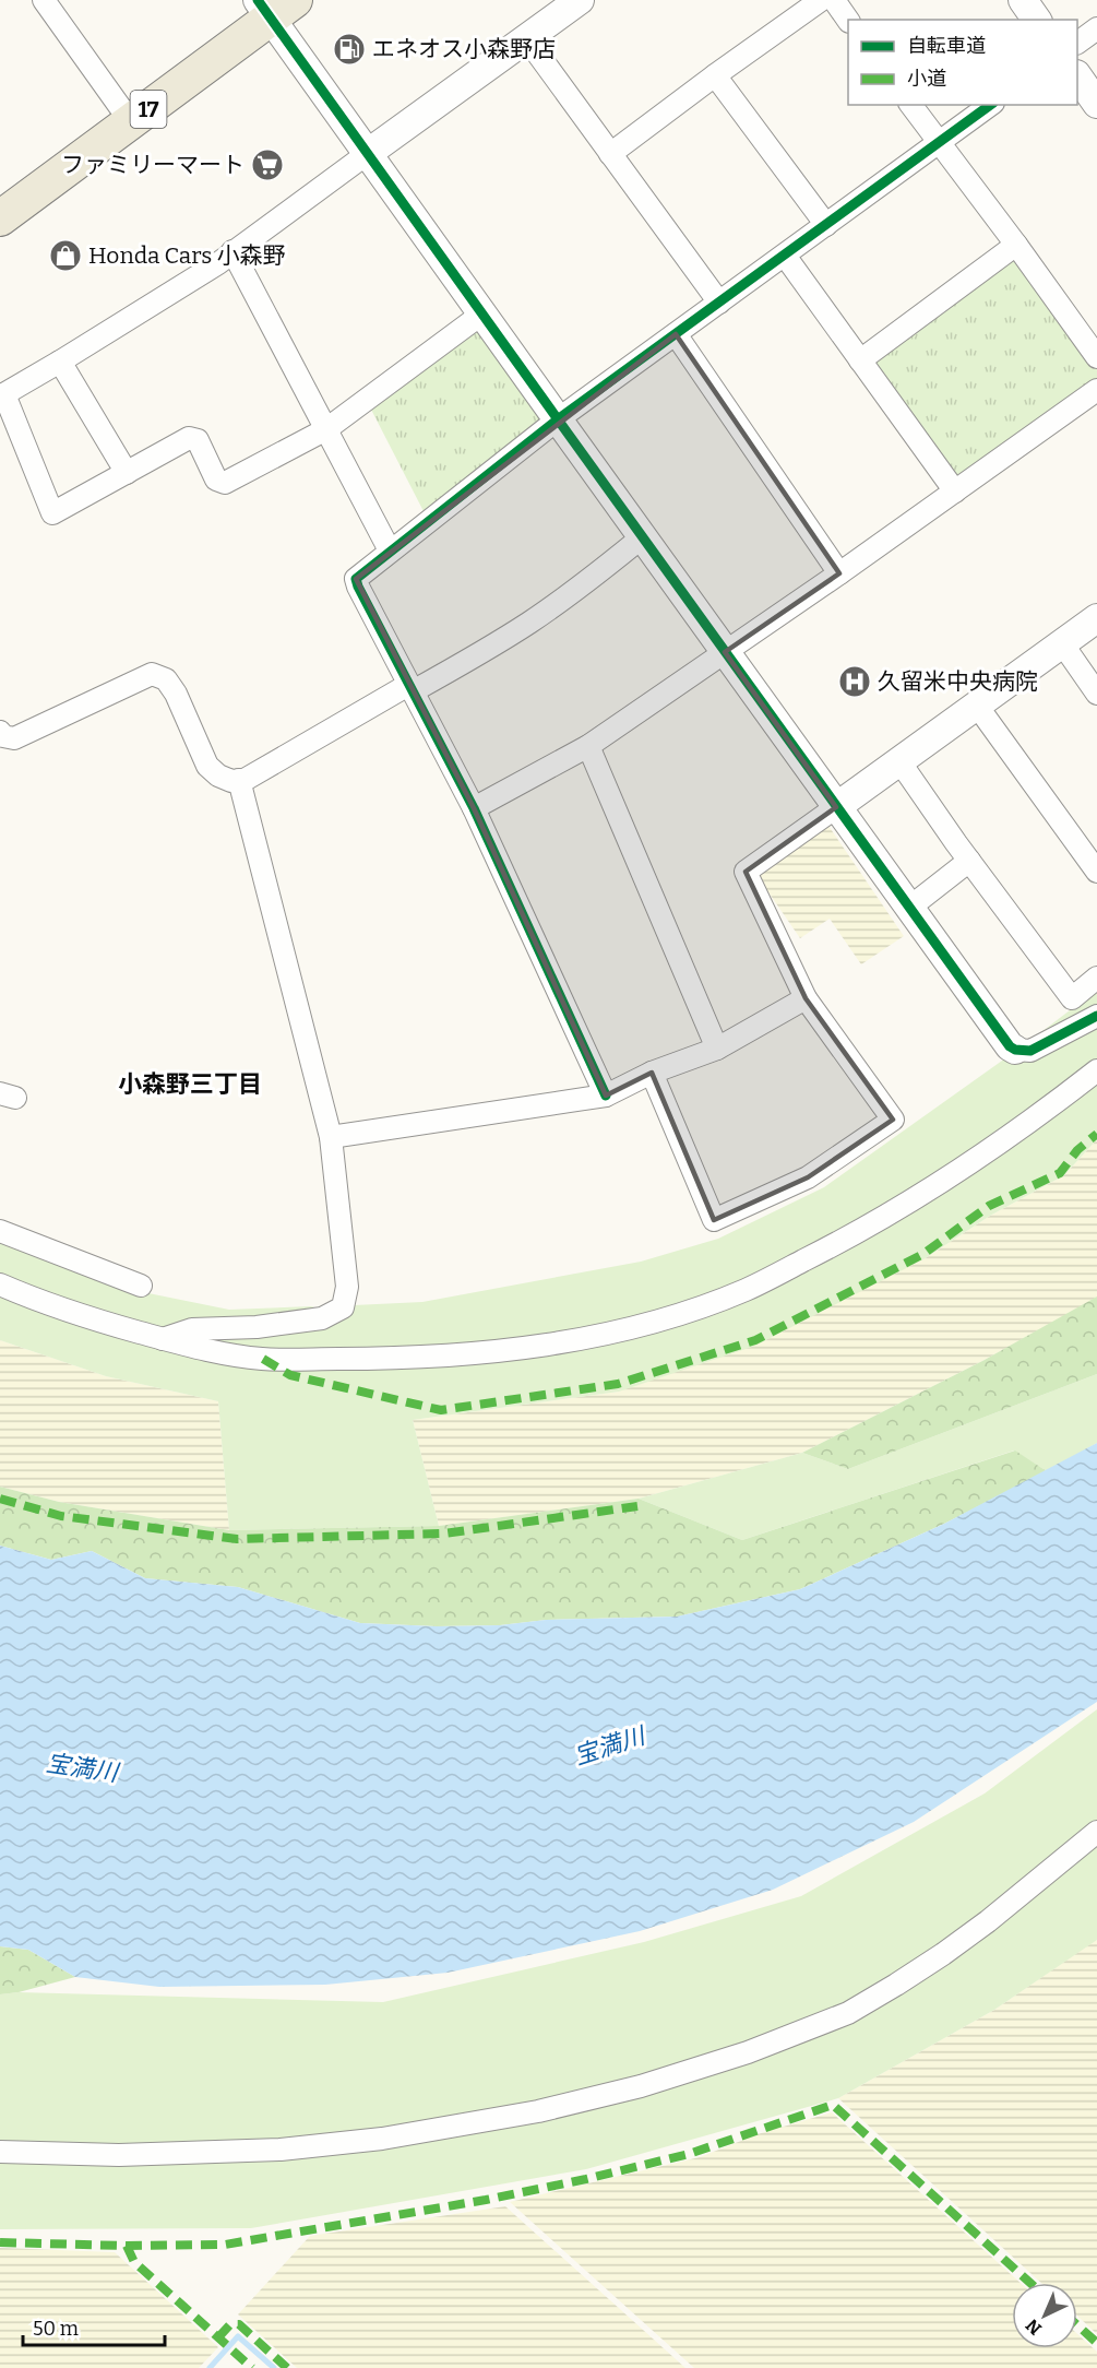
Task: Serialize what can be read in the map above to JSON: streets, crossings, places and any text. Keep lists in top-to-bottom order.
{
  "streets": {
    "main road": ["17"]
  },
  "districts": ["小森野三丁目"],
  "water": ["宝満川"],
  "places": {
    "fuel station": ["エネオス小森野店"],
    "supermarket": ["ファミリーマート"],
    "shop": ["Honda Cars 小森野"],
    "hospital": ["久留米中央病院"]
  },
  "legend": ["自転車道", "小道"],
  "scale_bar": "50 m",
  "north": "bottom left"
}
